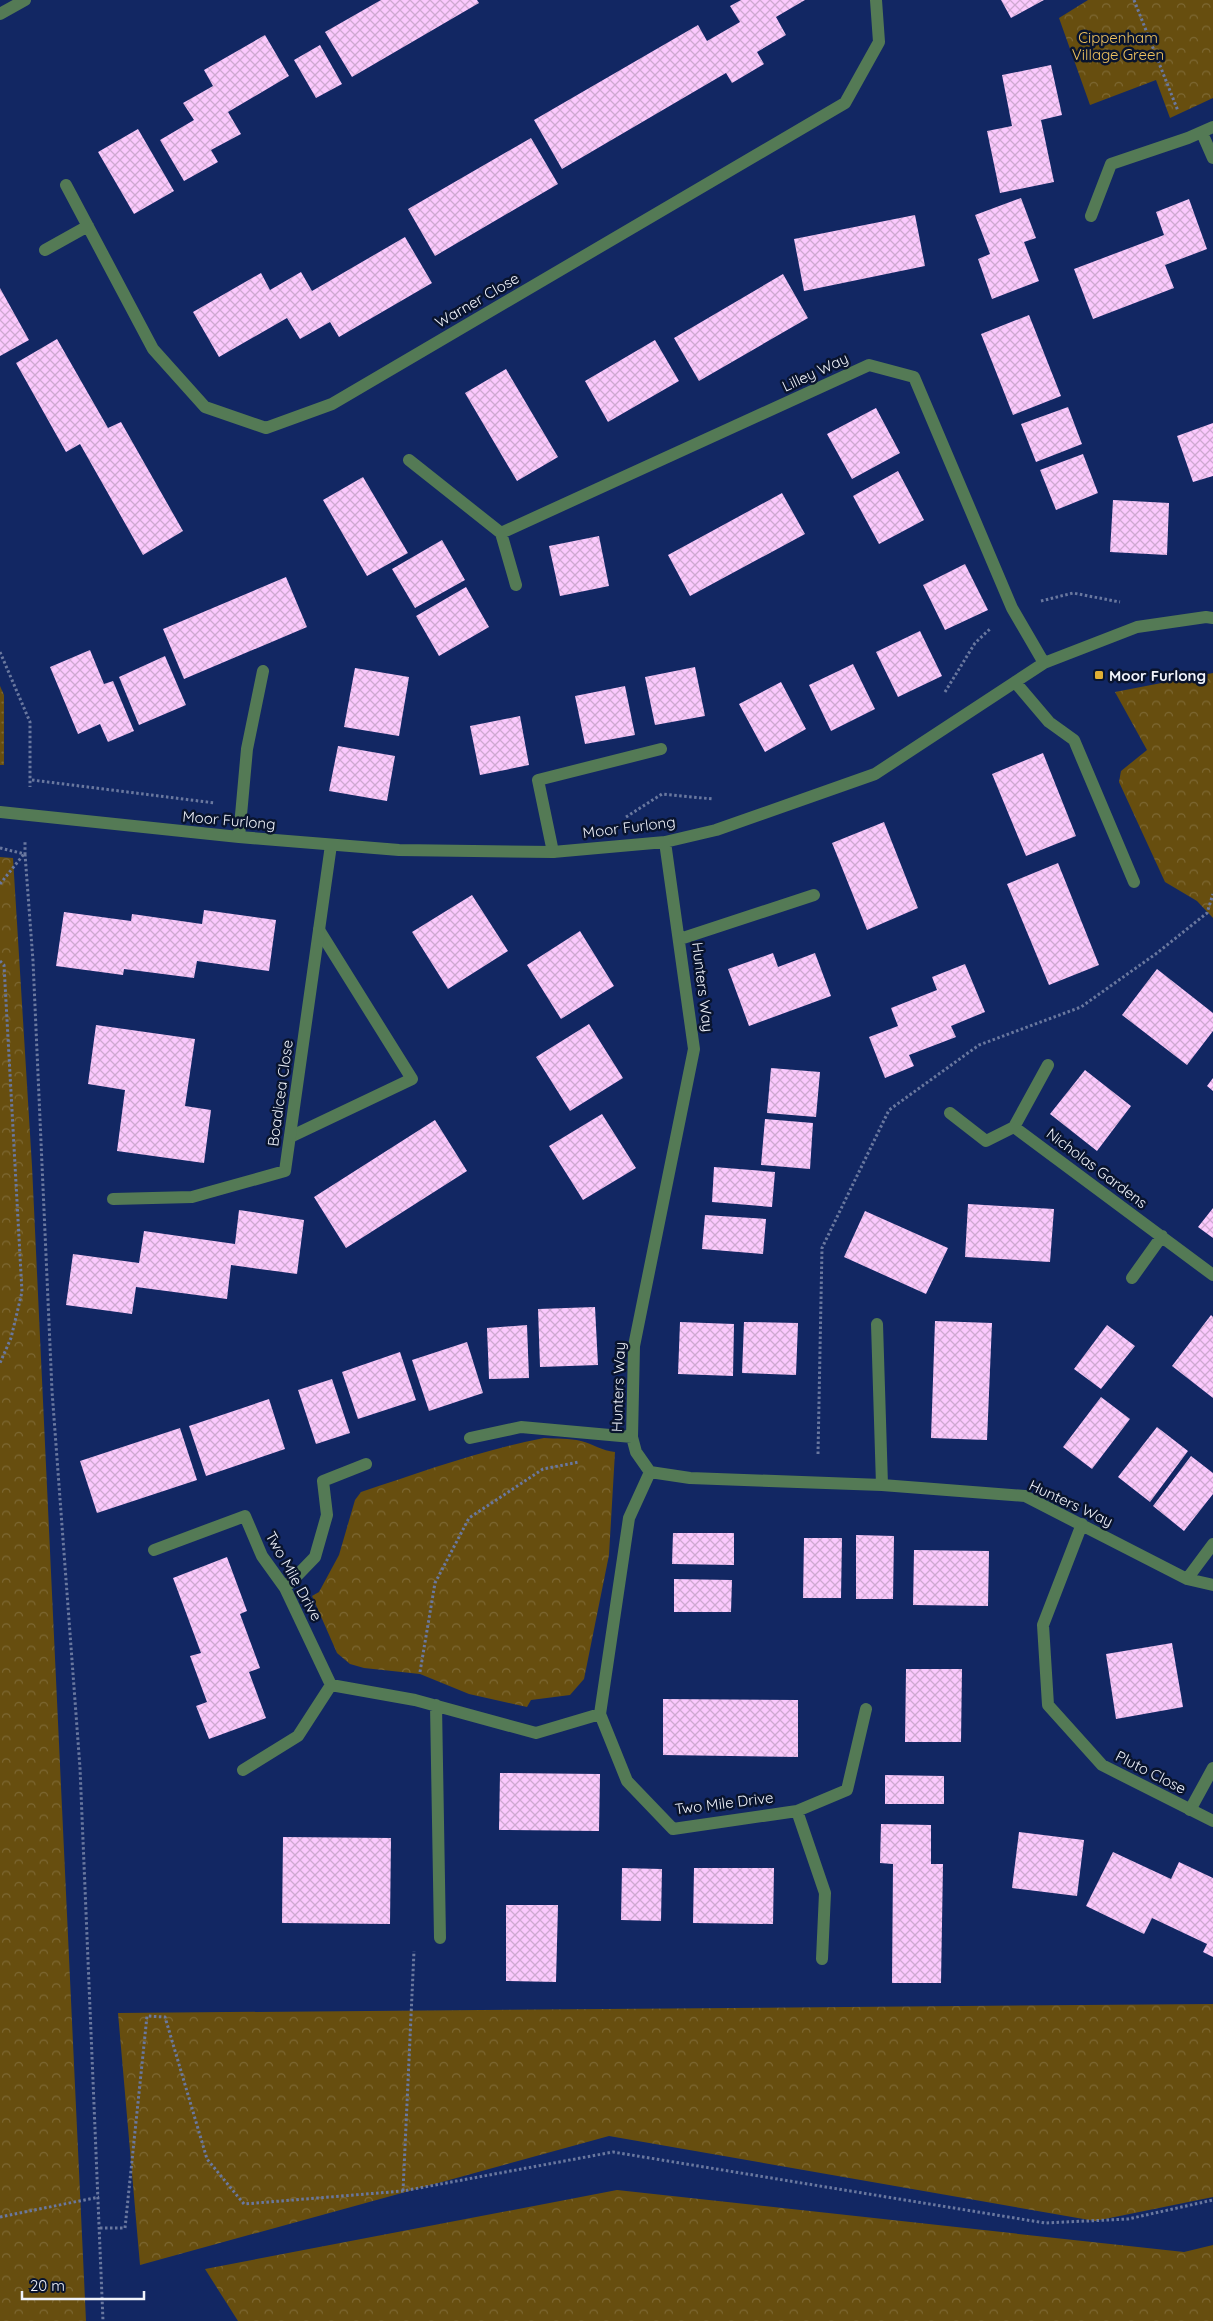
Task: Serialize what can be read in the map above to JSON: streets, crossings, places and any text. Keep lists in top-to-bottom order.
{
  "streets": {
    "street": [
      "Warner Close",
      "Lilley Way",
      "Moor Furlong",
      "Hunters Way",
      "Boadicea Close",
      "Nicholas Gardens",
      "Two Mile Drive",
      "Pluto Close"
    ]
  },
  "crossings": [
    ["Lilley Way", "Moor Furlong"],
    ["Moor Furlong", "Hunters Way"],
    ["Moor Furlong", "Boadicea Close"],
    ["Hunters Way", "Pluto Close"]
  ],
  "parks": ["Cippenham Village Green"],
  "places": {
    "transit": ["Moor Furlong"]
  },
  "scale_bar": "20 m"
}
